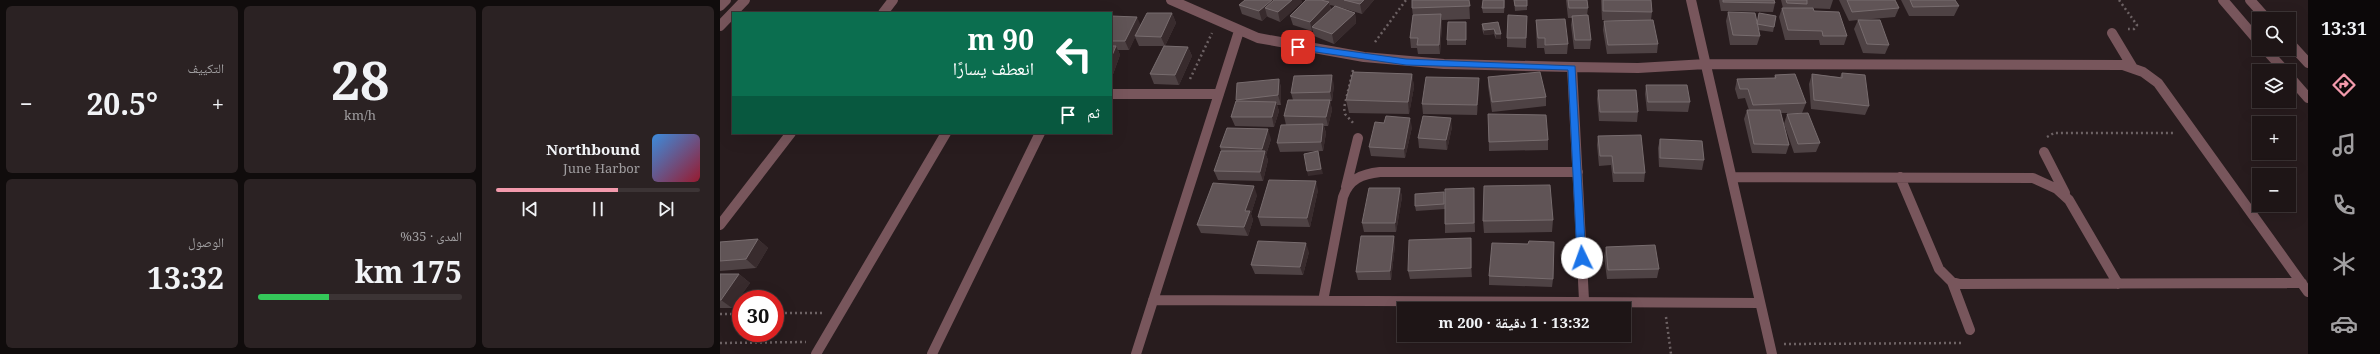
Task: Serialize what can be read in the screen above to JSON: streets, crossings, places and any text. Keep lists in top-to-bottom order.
{
  "page": {
    "tabs": "13:31",
    "tile": [
      ["28", "km/h"],
      "التكييف",
      ["المدى · 35%", "175 km"],
      ["الوصول", "13:32"]
    ],
    "map_buttons": ["+", "−"],
    "turn": ["90 m", "انعطف يسارًا"],
    "heat": ["−", "20.5°", "+"],
    "then": "ثم",
    "song": ["Northbound", "June Harbor"],
    "limit": "30",
    "trip": "13:32 · 1 دقيقة · 200 m"
  }
}
